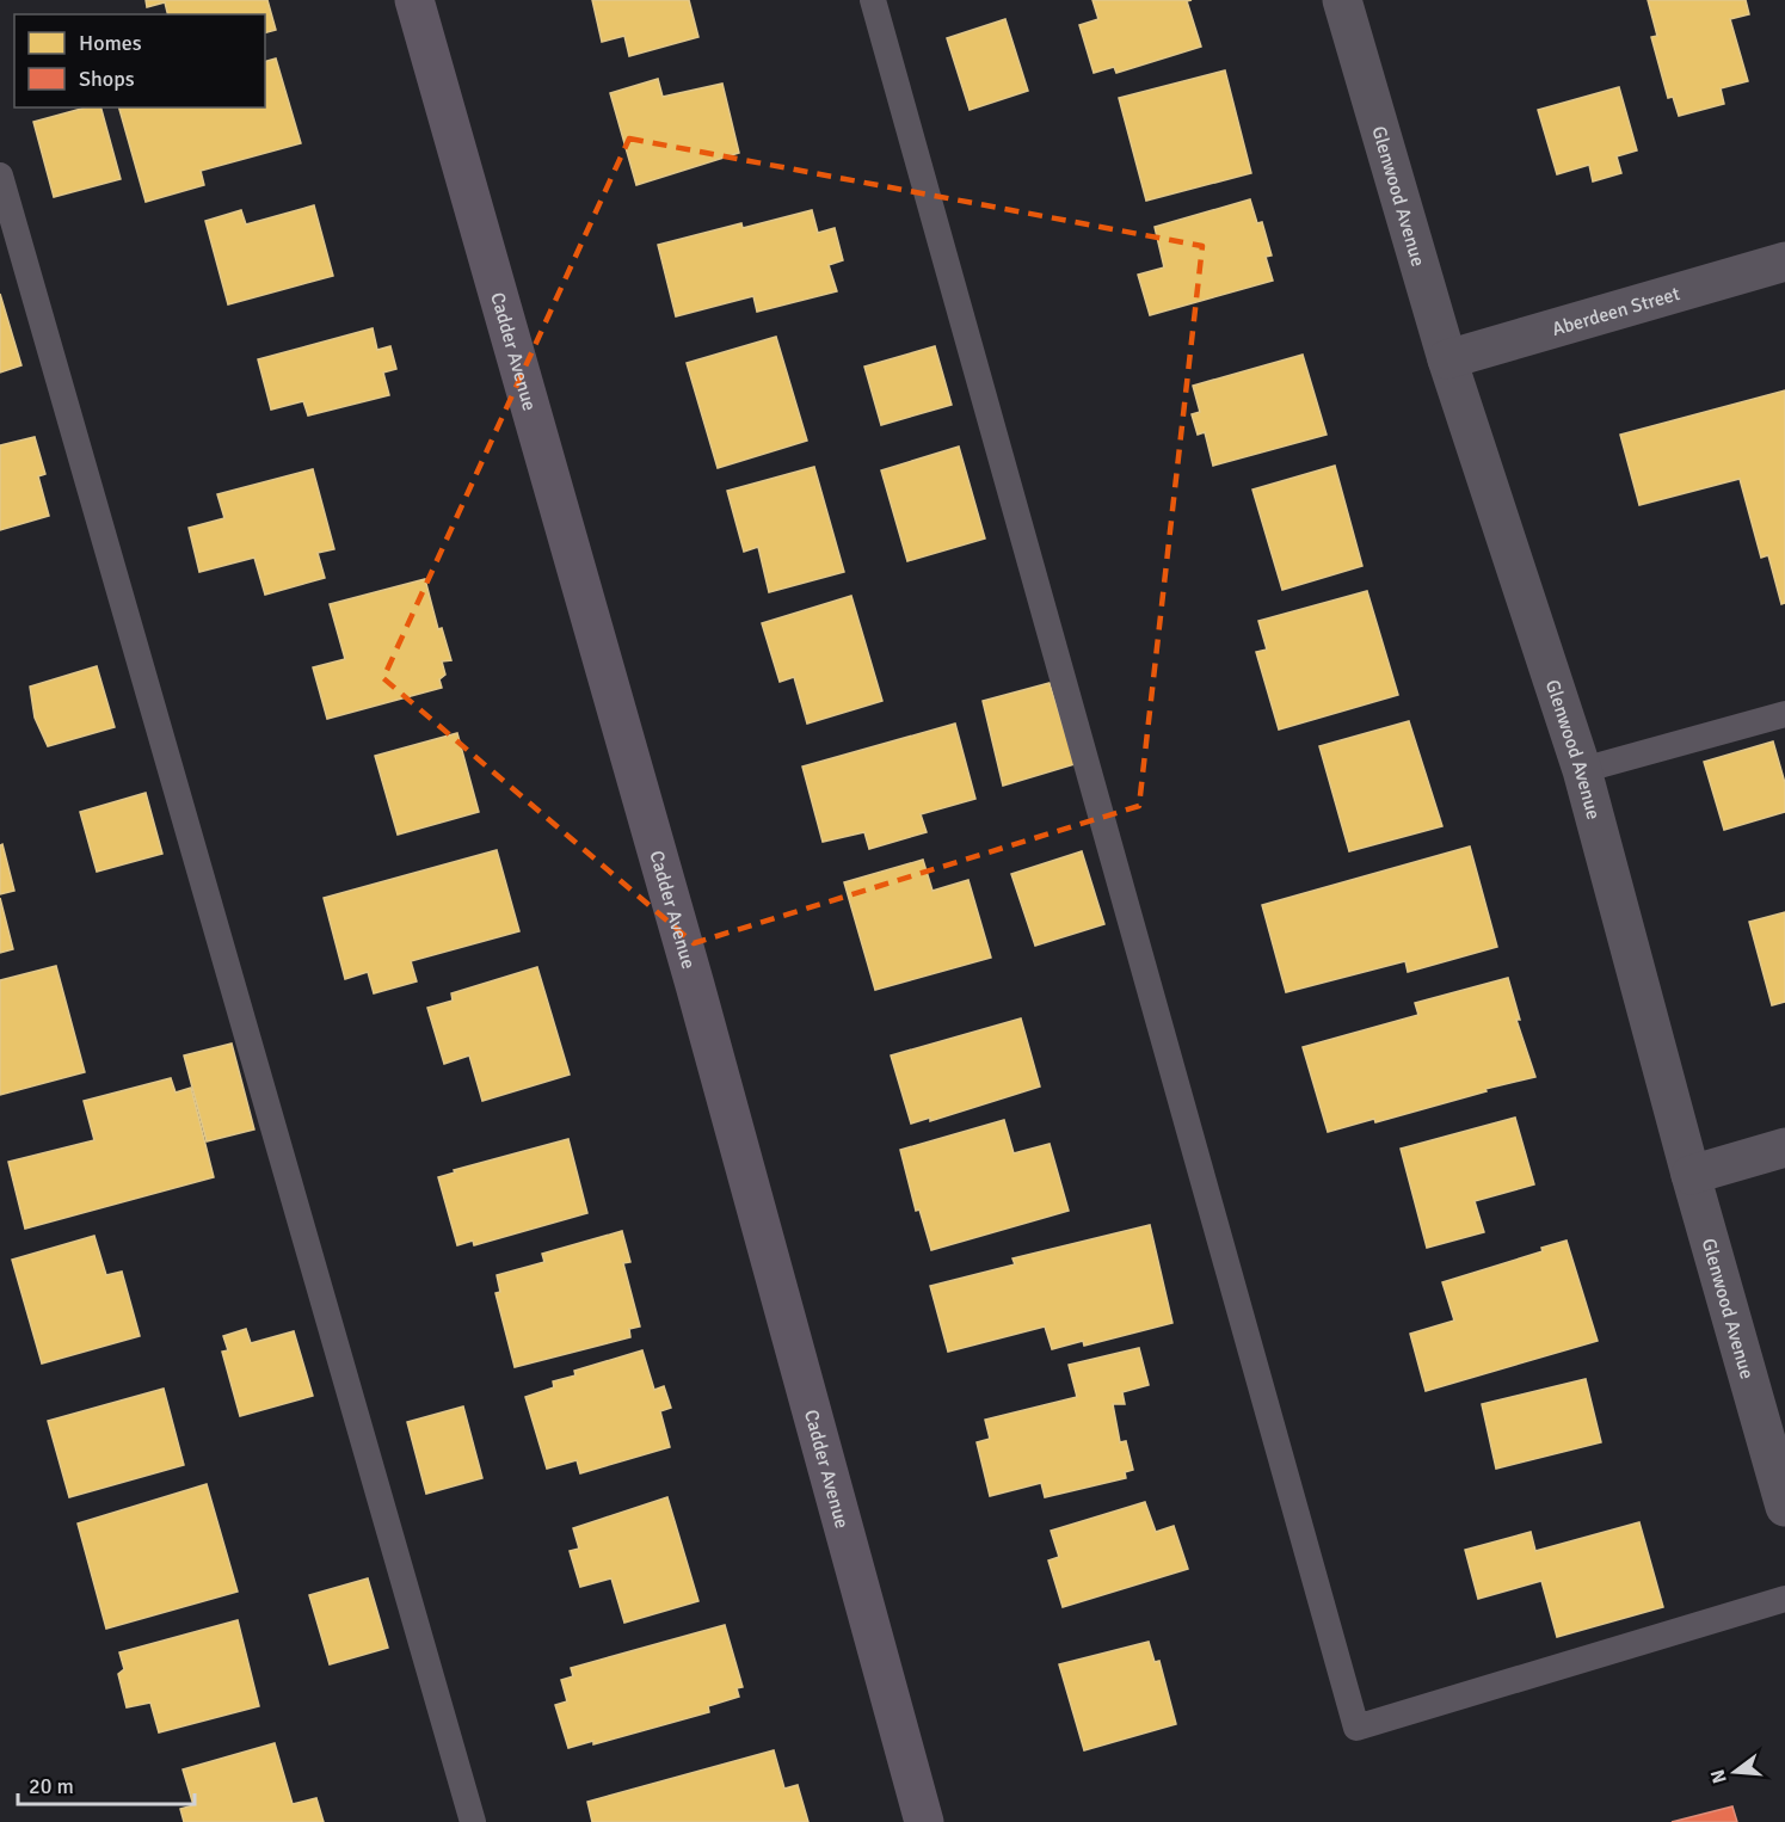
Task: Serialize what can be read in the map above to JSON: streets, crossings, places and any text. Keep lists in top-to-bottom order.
{
  "streets": {
    "main road": ["Cadder Avenue"],
    "street": ["Glenwood Avenue", "Aberdeen Street"]
  },
  "crossings": [
    ["Glenwood Avenue", "Aberdeen Street"]
  ],
  "legend": ["Homes", "Shops"],
  "scale_bar": "20 m",
  "north": "left"
}
